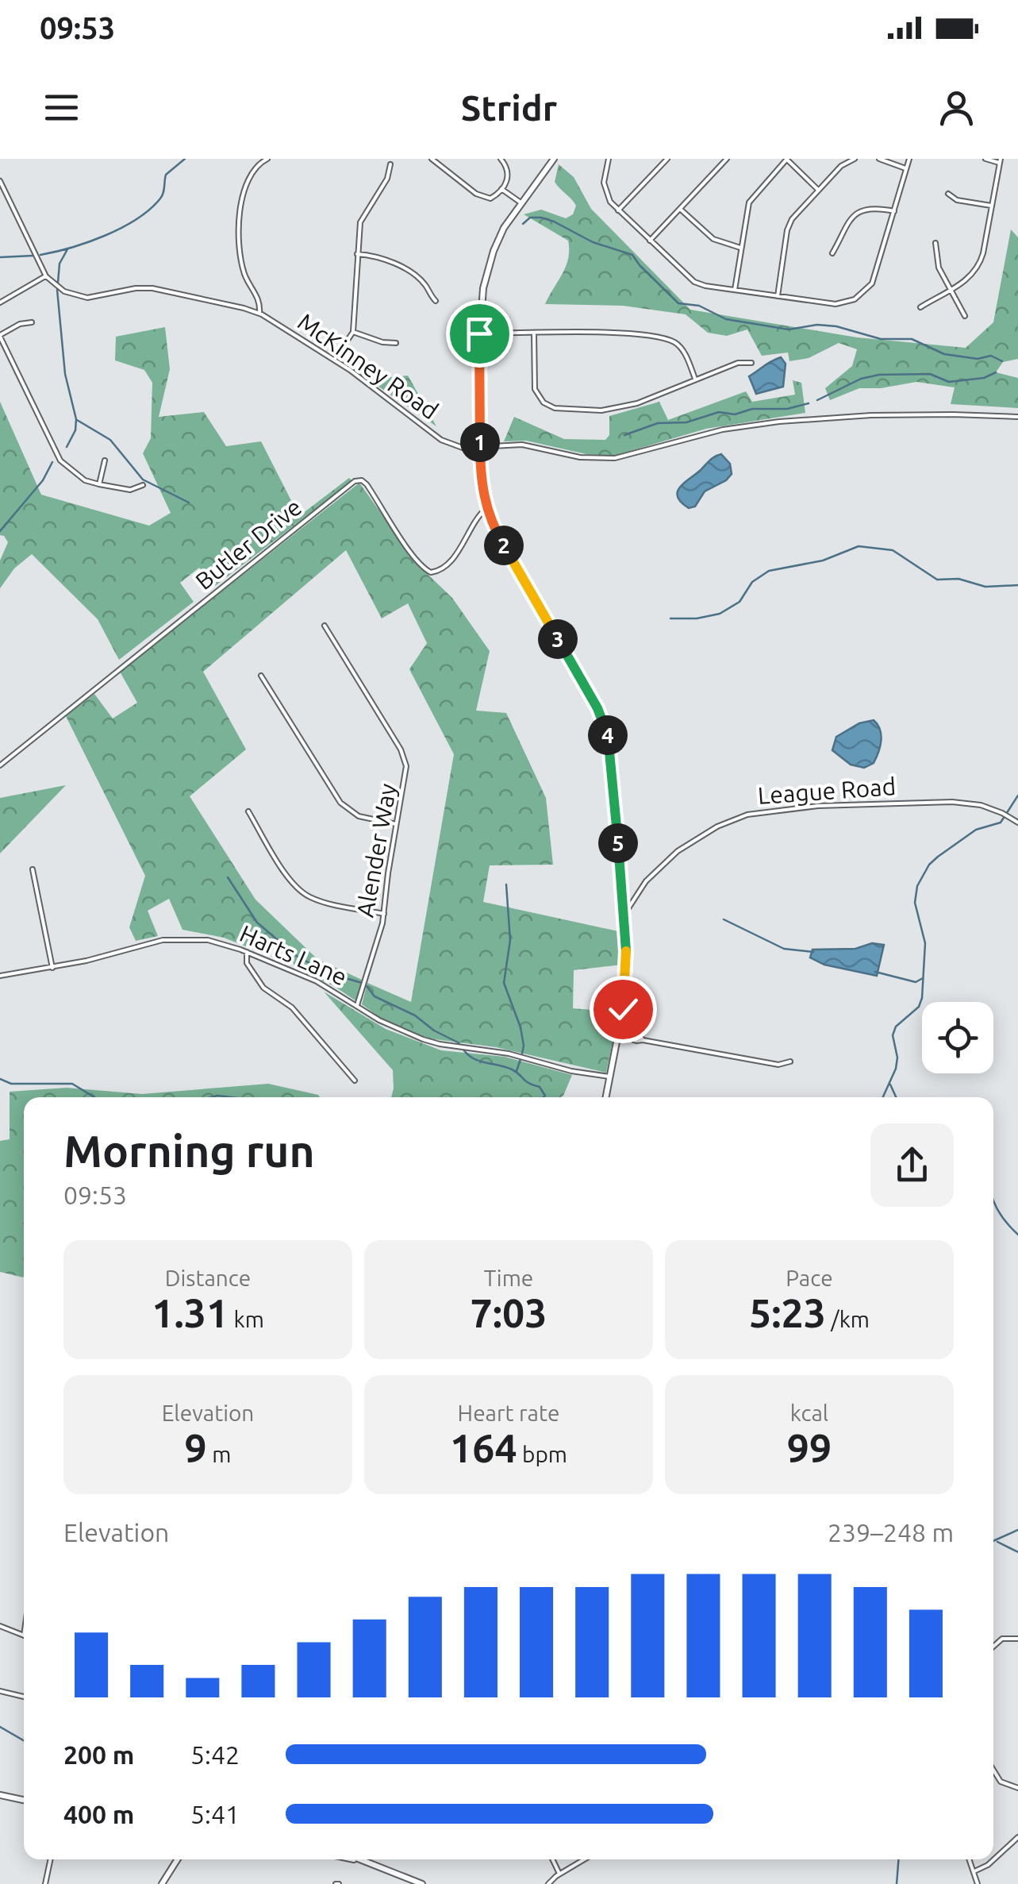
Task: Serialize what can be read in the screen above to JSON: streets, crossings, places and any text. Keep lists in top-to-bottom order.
{
  "streets": {
    "street": [
      "McKinney Road",
      "Butler Drive",
      "League Road",
      "Alender Way",
      "Harts Lane"
    ]
  },
  "crossings": [
    ["Alender Way", "Harts Lane"]
  ],
  "page": {
    "status": "09:53",
    "header": "Stridr",
    "pins": [
      "1",
      "2",
      "3",
      "4",
      "5"
    ],
    "heading": ["Morning run", "09:53"],
    "stats": [
      ["Distance", "1.31 km"],
      ["Time", "7:03"],
      ["Pace", "5:23 /km"],
      ["Elevation", "9 m"],
      ["Heart rate", "164 bpm"],
      ["kcal", "99"]
    ],
    "chart": ["Elevation", "239–248 m"],
    "list": [
      {
        "name": "200 m",
        "note": "5:42"
      },
      {
        "name": "400 m",
        "note": "5:41"
      }
    ]
  }
}
